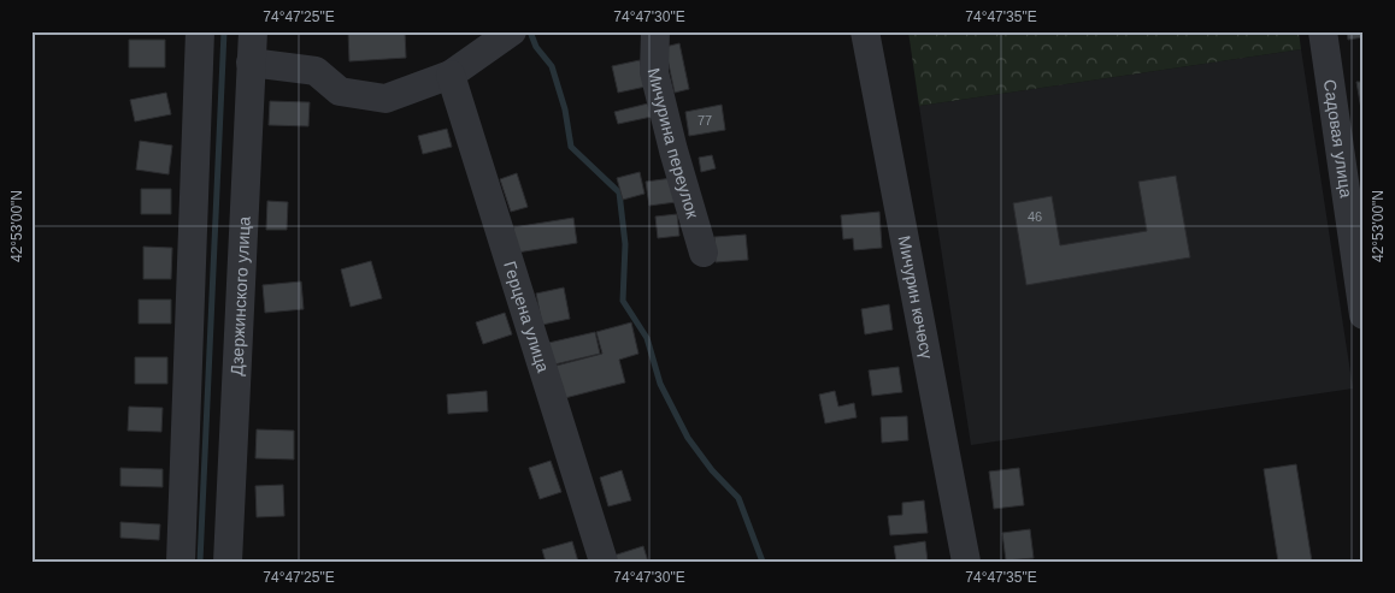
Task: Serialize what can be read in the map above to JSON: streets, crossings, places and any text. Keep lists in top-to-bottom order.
{
  "streets": {
    "street": [
      "Садовая улица",
      "Мичурина переулок",
      "Мичурин көчөсү",
      "Дзержинского улица",
      "Герцена улица"
    ]
  },
  "house_numbers": ["77", "46"],
  "coordinates": [
    "74°47'25\"E",
    "74°47'30\"E",
    "74°47'35\"E",
    "42°53'00\"N"
  ]
}
